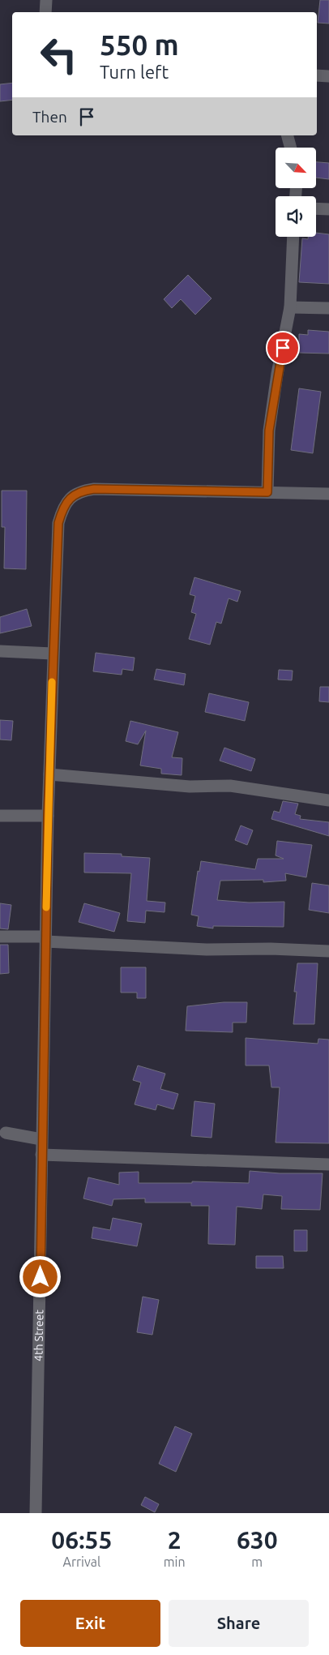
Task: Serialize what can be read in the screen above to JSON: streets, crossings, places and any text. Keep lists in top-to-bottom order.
{
  "streets": {
    "street": ["4th Street"]
  },
  "north": "bottom right",
  "page": {
    "turn": ["550 m", "Turn left"],
    "then": "Then",
    "eta": [
      "06:55",
      "Arrival",
      "2",
      "min",
      "630",
      "m"
    ],
    "buttons": ["Exit", "Share"]
  }
}
